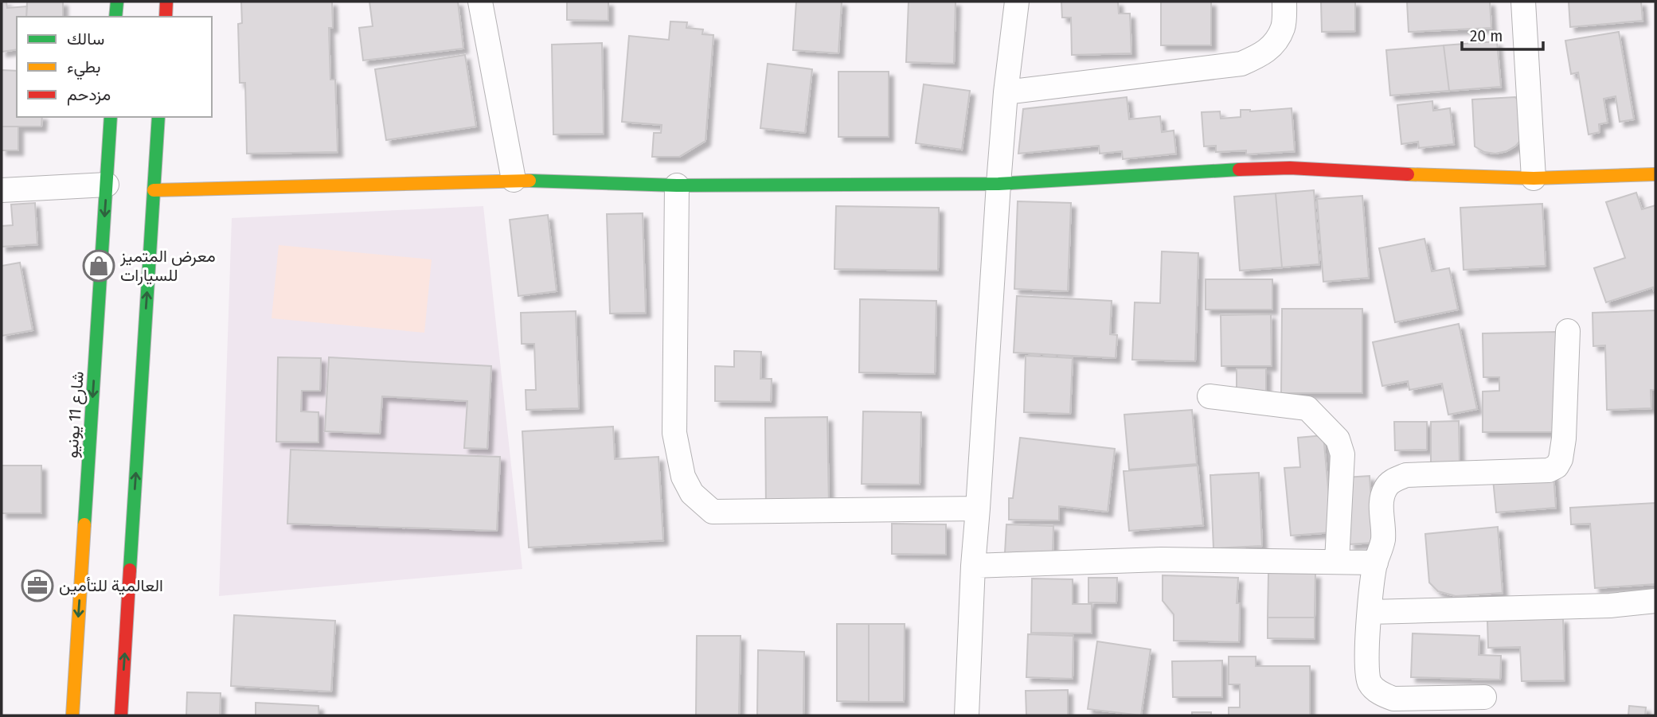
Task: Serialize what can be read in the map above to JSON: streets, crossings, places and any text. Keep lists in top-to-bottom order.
{
  "streets": {
    "main road": ["شارع 11 يونيو"]
  },
  "places": {
    "shop": ["معرض المتميز للسيارات"],
    "office": ["العالمية للتأمين"]
  },
  "legend": ["سالك", "بطيء", "مزدحم"],
  "scale_bar": "20 m"
}
